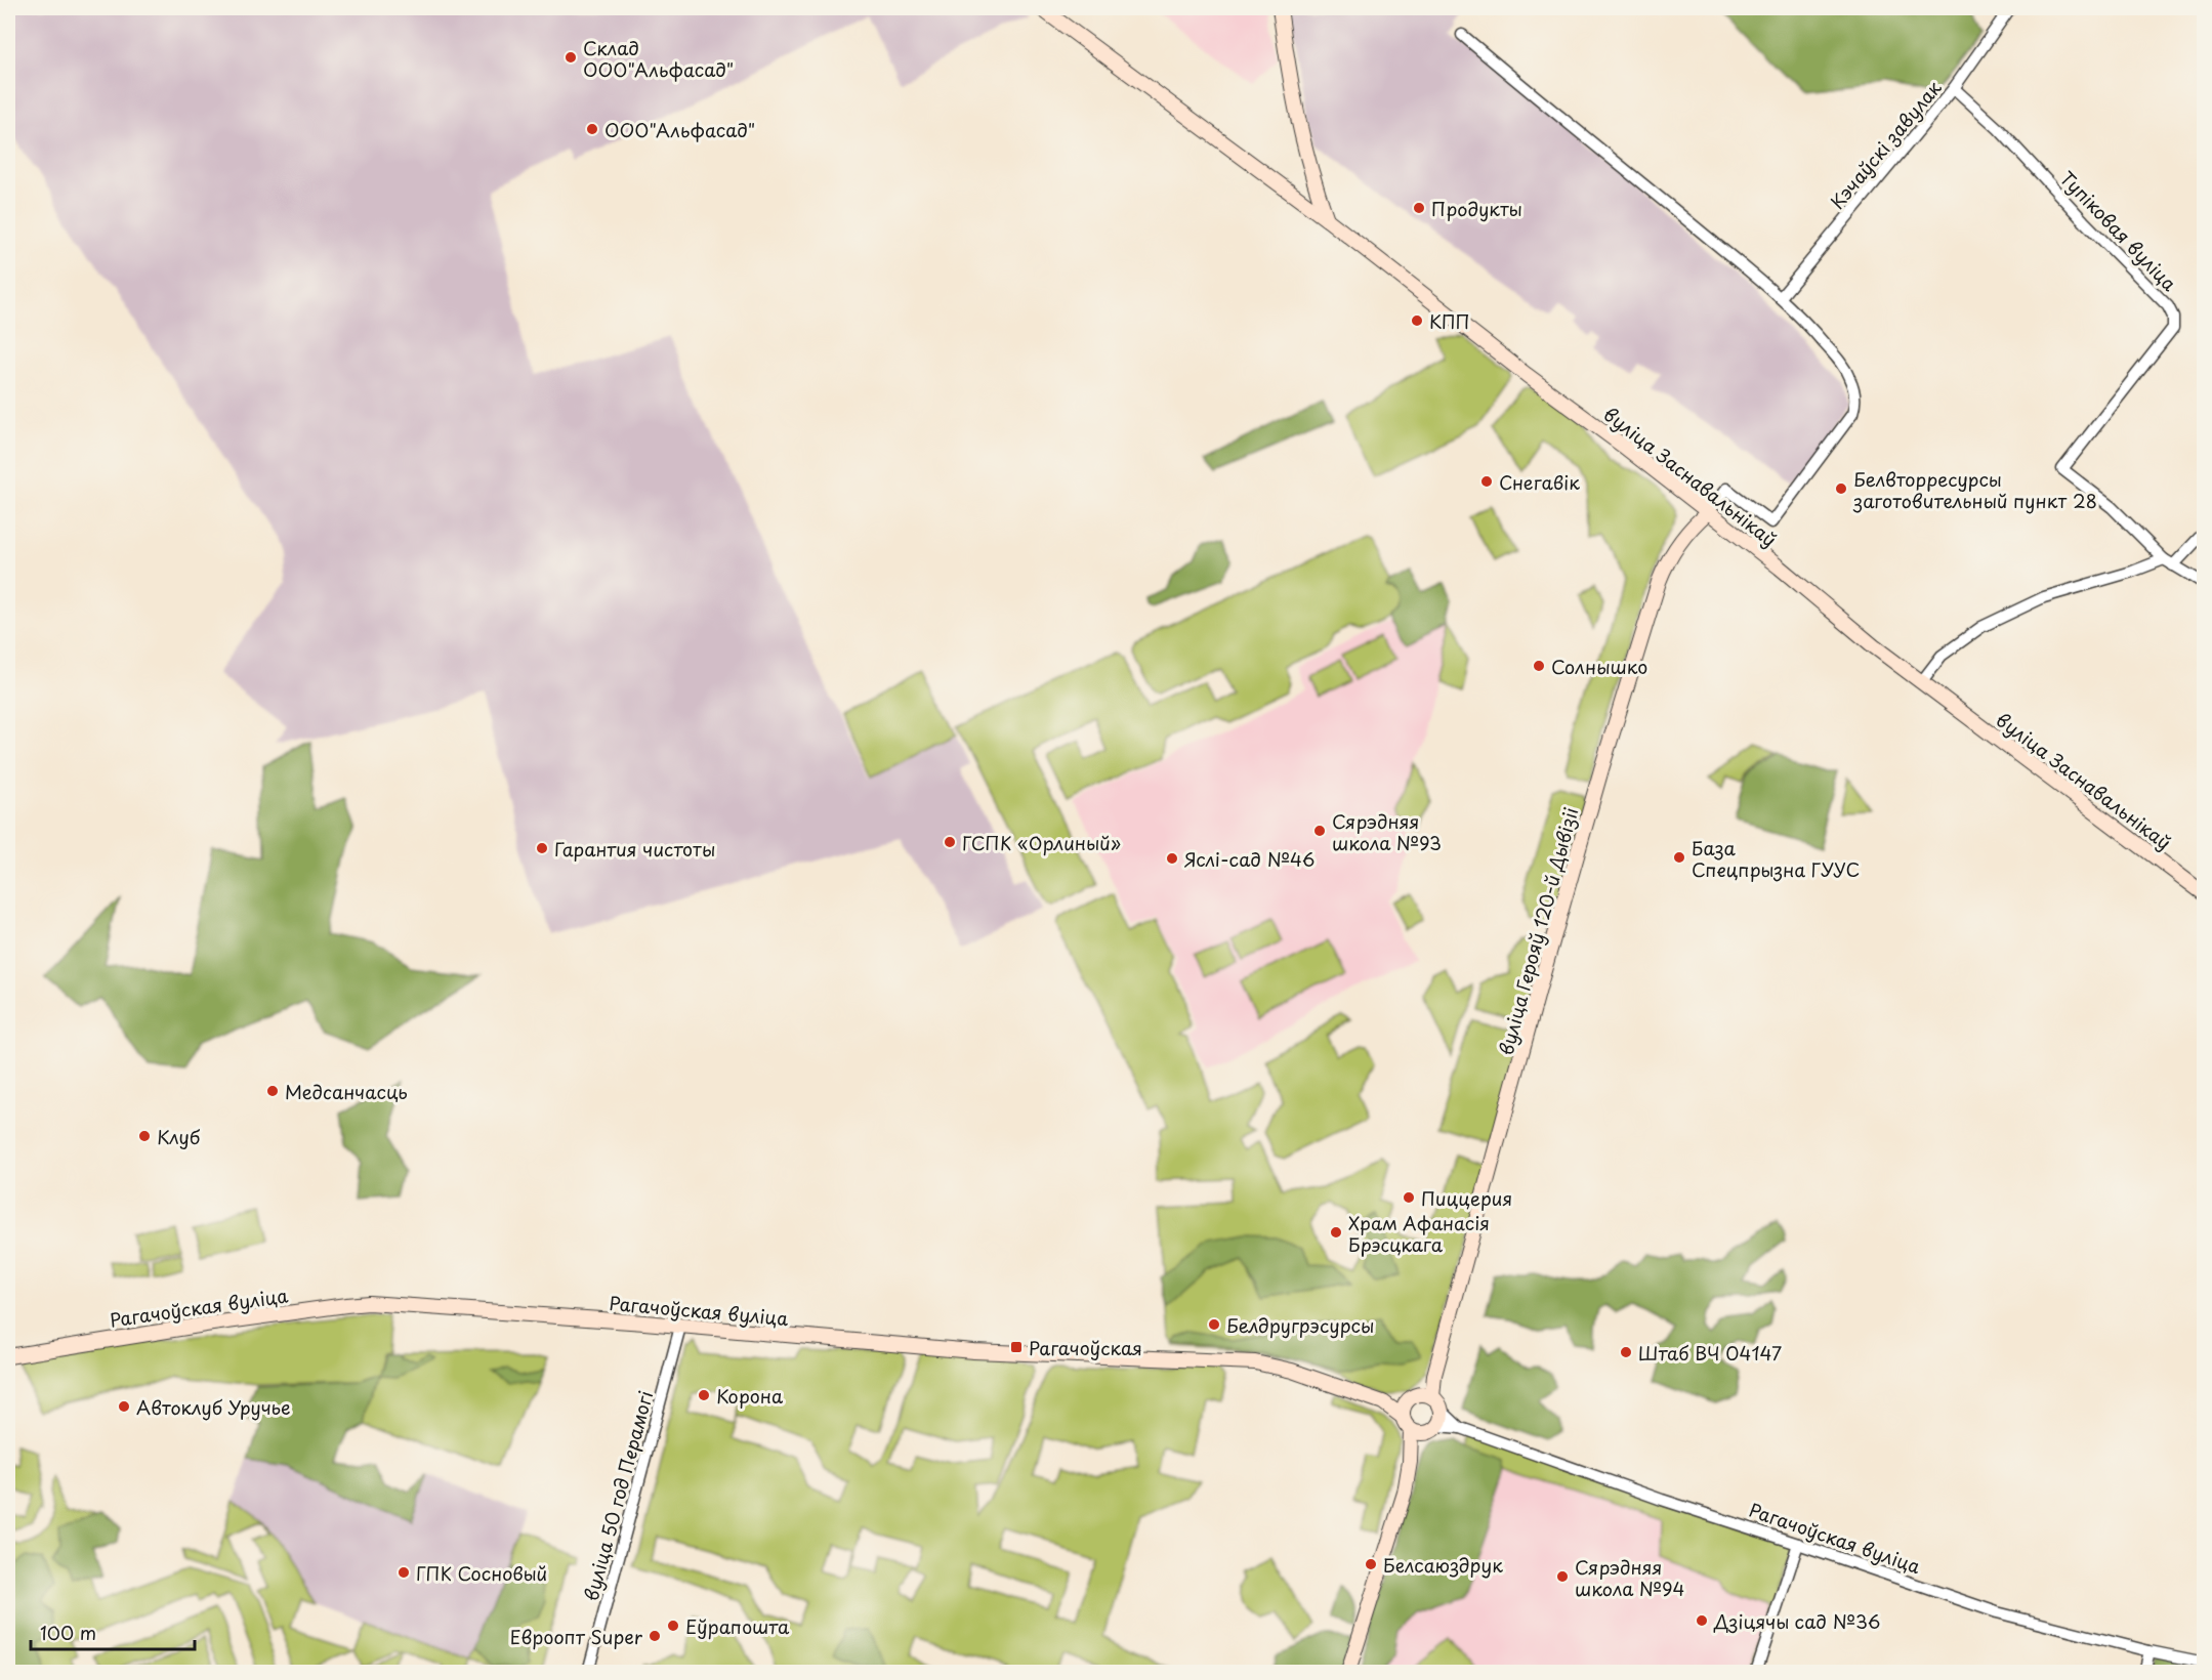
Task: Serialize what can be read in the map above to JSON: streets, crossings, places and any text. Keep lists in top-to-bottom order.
{
  "streets": {
    "street": [
      "Кэчаўскі завулак",
      "Тупіковая вуліца",
      "вуліца Заснавальнікаў",
      "вуліца Герояў 120-й Дывізіі",
      "Рагачоўская вуліца",
      "вуліца 50 год Перамогі"
    ]
  },
  "crossings": [
    ["Кэчаўскі завулак", "Тупіковая вуліца"],
    ["Кэчаўскі завулак", "вуліца Заснавальнікаў"],
    ["вуліца Заснавальнікаў", "вуліца Герояў 120-й Дывізіі"],
    ["вуліца Герояў 120-й Дывізіі", "Рагачоўская вуліца"],
    ["Рагачоўская вуліца", "вуліца 50 год Перамогі"]
  ],
  "places": {
    "other": [
      "Склад ООО\"Альфасад\"",
      "ООО\"Альфасад\"",
      "Продукты",
      "КПП",
      "Снегавік",
      "Белвторресурсы заготовительный пункт 28",
      "Солнышко",
      "Сярэдняя школа №93",
      "ГСПК «Орлиный»",
      "Гарантия чистоты",
      "База Спецпрызна ГУУС",
      "Яслі-сад №46",
      "Медсанчасць",
      "Клуб",
      "Пиццерия",
      "Храм Афанасія Брэсцкага",
      "Белдругрэсурсы",
      "Штаб ВЧ 04147",
      "Корона",
      "Автоклуб Уручье",
      "Белсаюздрук",
      "ГПК Сосновый",
      "Сярэдняя школа №94",
      "Дзіцячы сад №36",
      "Еўрапошта",
      "Евроопт Super"
    ],
    "transit": ["Рагачоўская"]
  },
  "scale_bar": "100 m"
}
